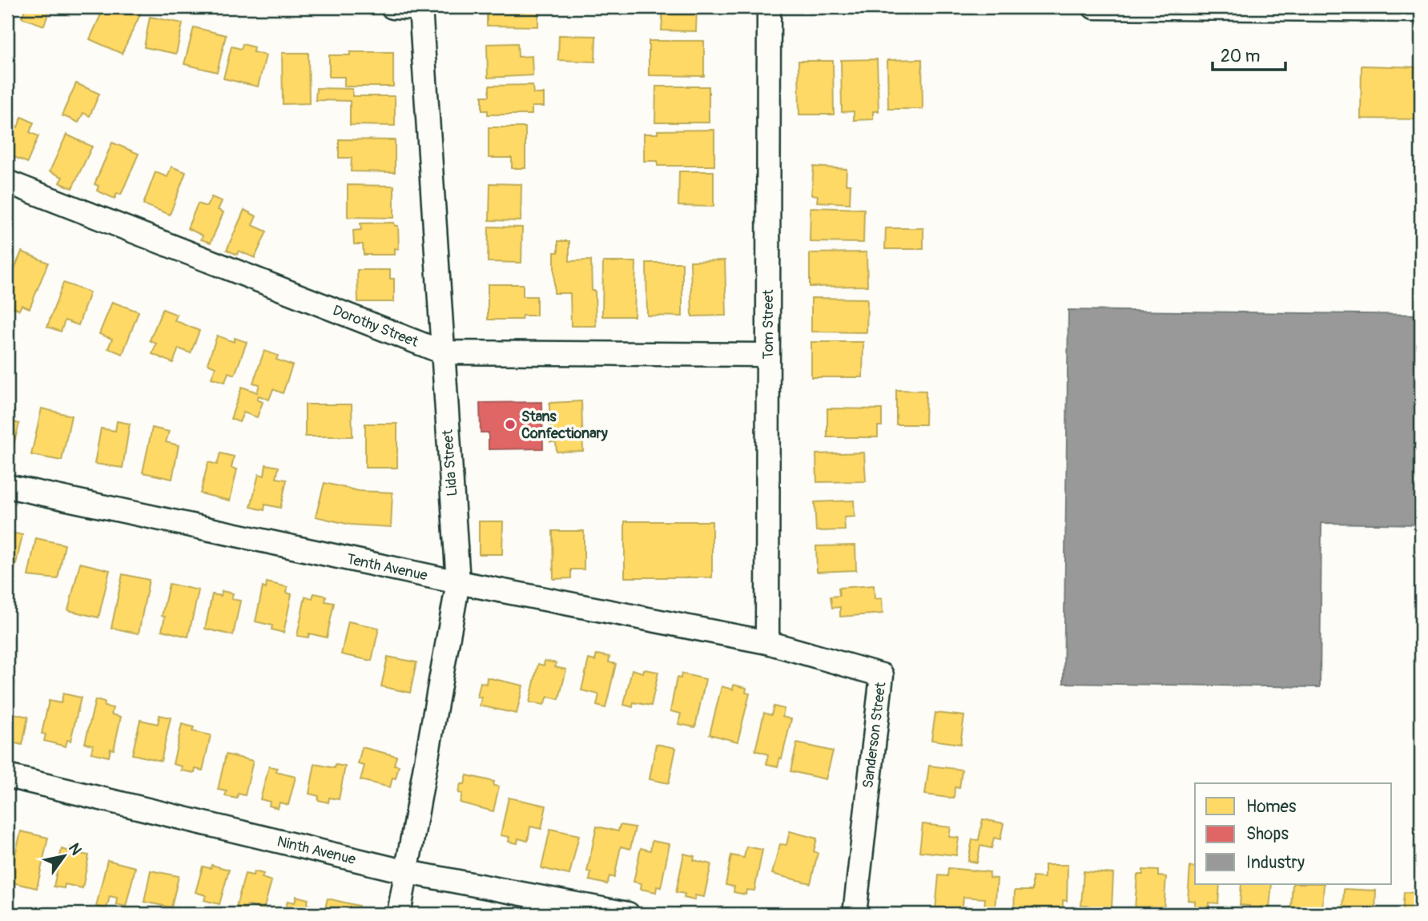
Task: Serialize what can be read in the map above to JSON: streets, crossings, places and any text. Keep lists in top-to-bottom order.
{
  "streets": {
    "street": [
      "Tom Street",
      "Dorothy Street",
      "Lida Street",
      "Tenth Avenue",
      "Sanderson Street",
      "Ninth Avenue"
    ]
  },
  "crossings": [
    ["Tom Street", "Dorothy Street"],
    ["Tom Street", "Tenth Avenue"],
    ["Tom Street", "Sanderson Street"],
    ["Dorothy Street", "Lida Street"],
    ["Lida Street", "Tenth Avenue"],
    ["Lida Street", "Ninth Avenue"],
    ["Tenth Avenue", "Sanderson Street"]
  ],
  "places": ["Stans Confectionary"],
  "legend": ["Homes", "Shops", "Industry"],
  "scale_bar": "20 m",
  "north": "top right"
}
